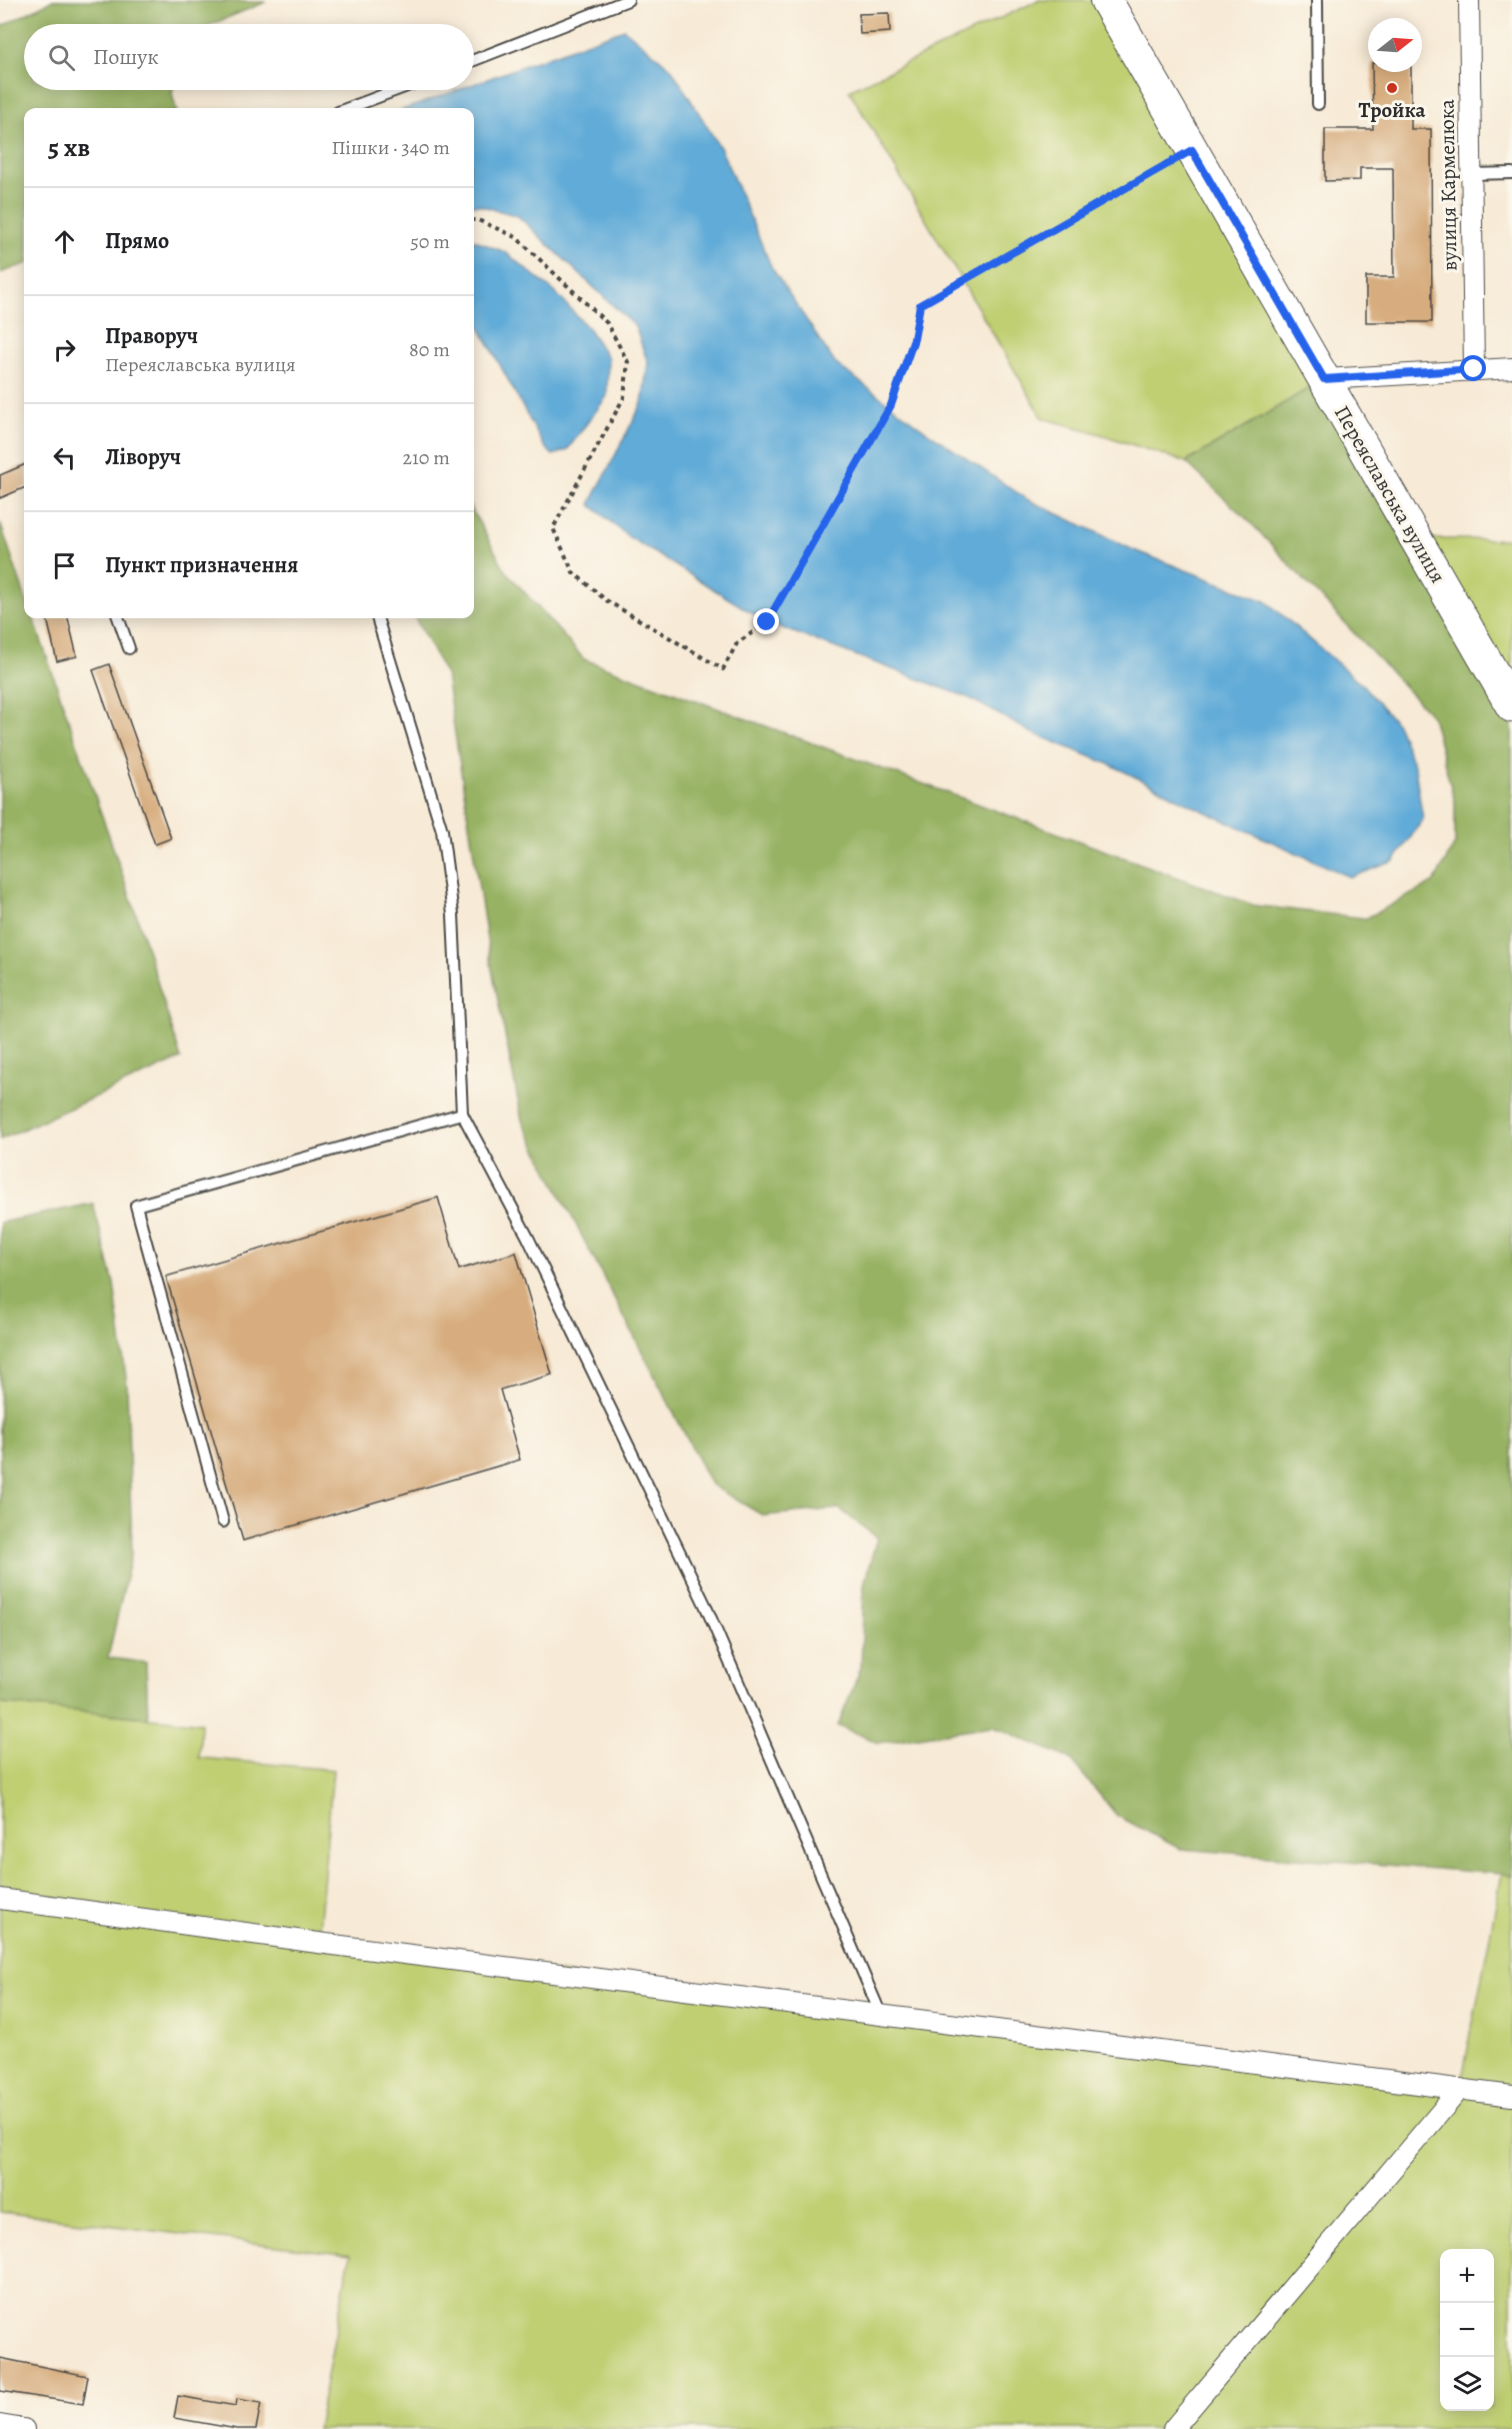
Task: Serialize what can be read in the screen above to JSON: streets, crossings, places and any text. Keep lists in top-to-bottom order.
{
  "streets": {
    "main road": ["Переяславська вулиця"],
    "street": ["вулиця Кармелюка"]
  },
  "places": ["Тройка"],
  "north": "right",
  "page": {
    "search": "Пошук",
    "heading": ["5 хв", "Пішки · 340 m"],
    "list": [
      ["Прямо", "50 m"],
      ["Праворуч", "Переяславська вулиця", "80 m"],
      ["Ліворуч", "210 m"],
      "Пункт призначення"
    ],
    "map_buttons": ["+", "−"]
  }
}
